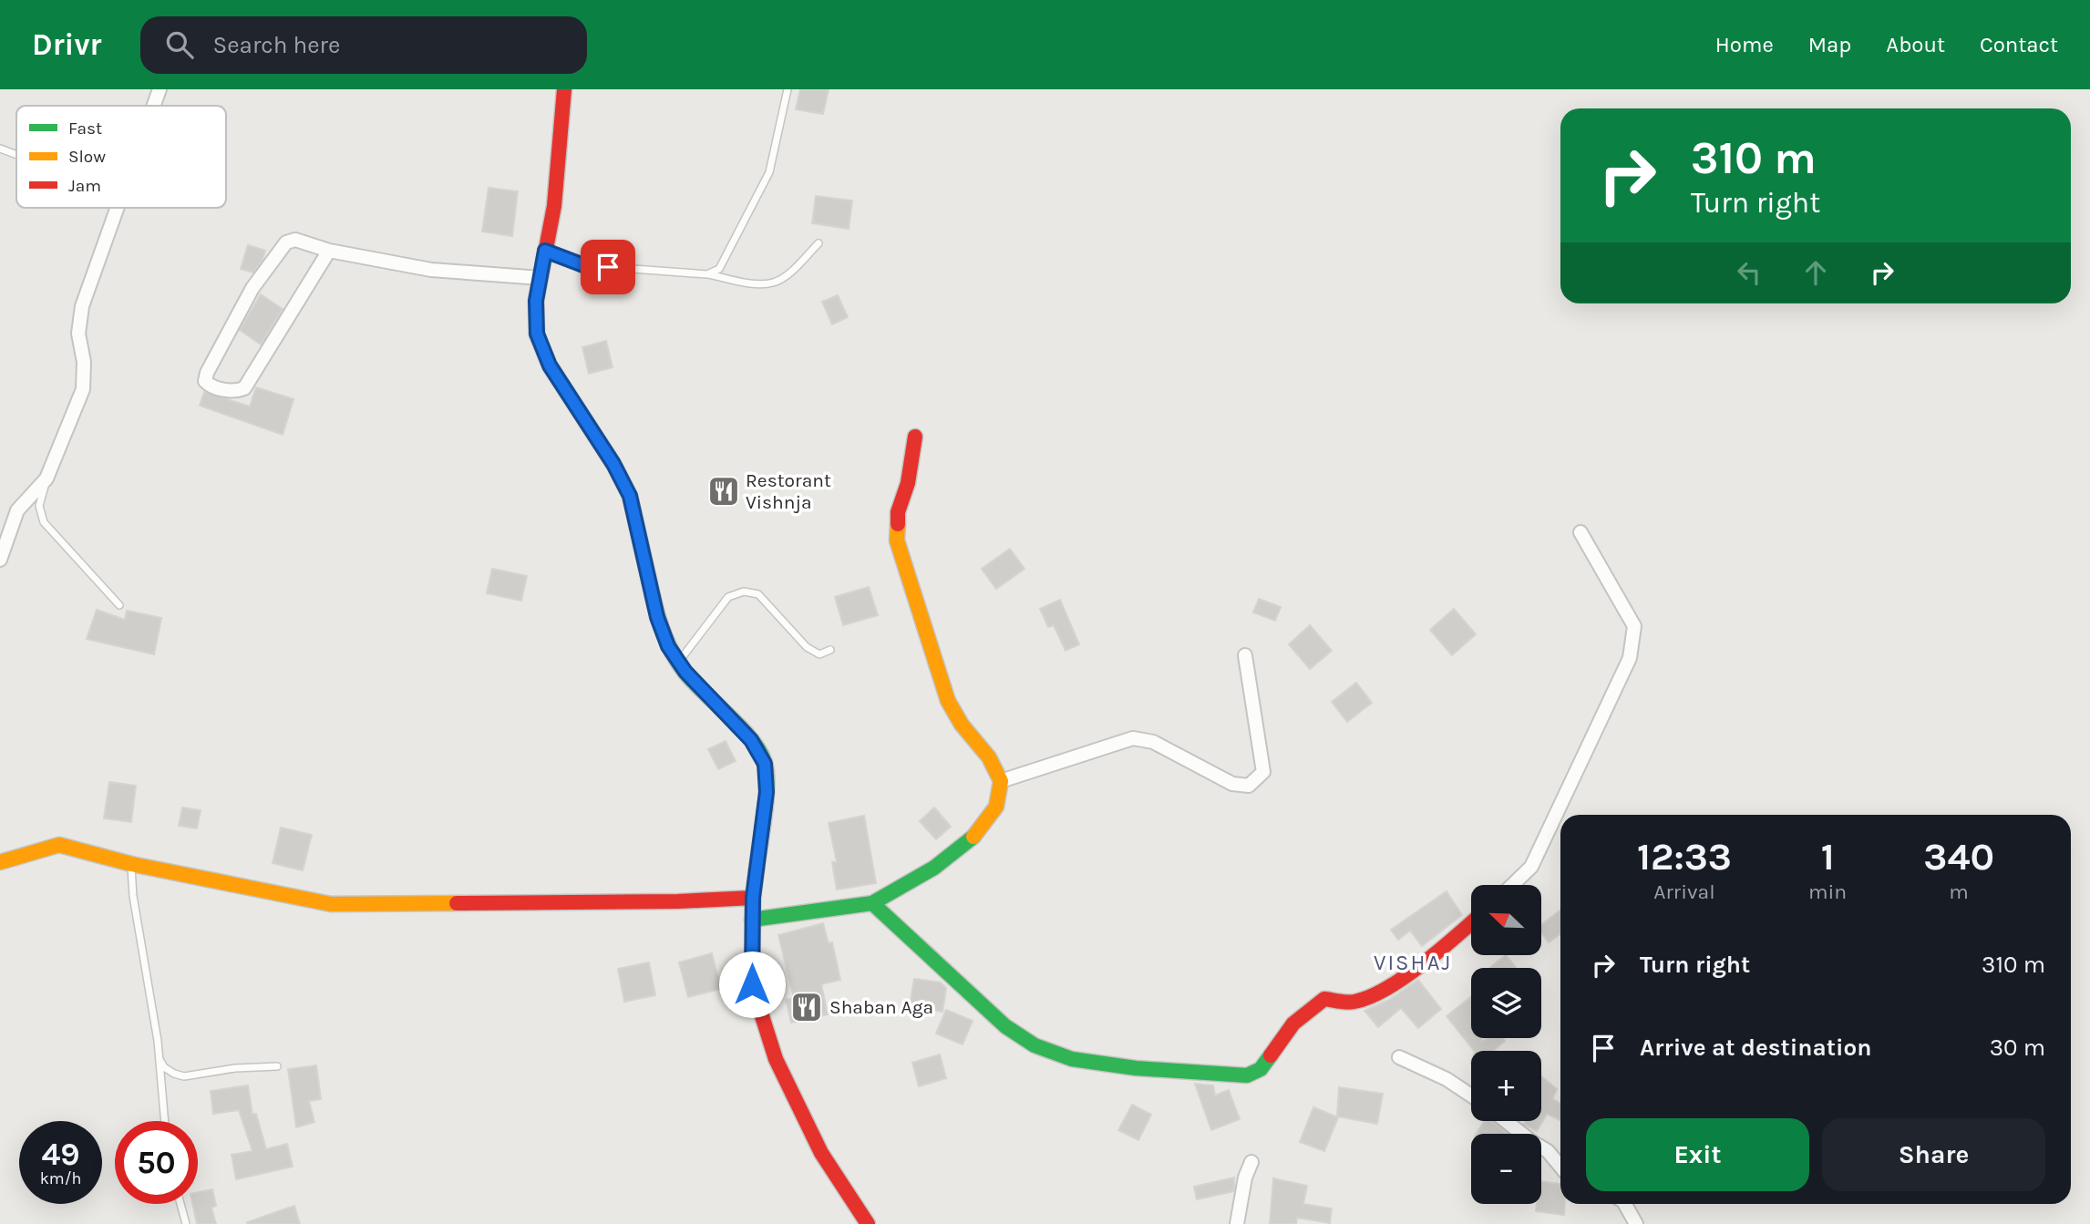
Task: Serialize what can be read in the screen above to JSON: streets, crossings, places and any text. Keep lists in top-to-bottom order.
{
  "districts": ["VISHAJ"],
  "places": {
    "restaurant": ["Restorant Vishnja", "Shaban Aga"]
  },
  "legend": ["Fast", "Slow", "Jam"],
  "north": "top left",
  "page": {
    "header": "Drivr",
    "search": "Search here",
    "nav": [
      "Home",
      "Map",
      "About",
      "Contact"
    ],
    "turn": ["310 m", "Turn right"],
    "eta": [
      "12:33",
      "Arrival",
      "1",
      "min",
      "340",
      "m"
    ],
    "map_buttons": ["+", "−"],
    "list": [
      {
        "name": "Turn right",
        "value": "310 m"
      },
      {
        "name": "Arrive at destination",
        "value": "30 m"
      }
    ],
    "buttons": ["Exit", "Share"],
    "speed": "49 km/h",
    "limit": "50"
  }
}
